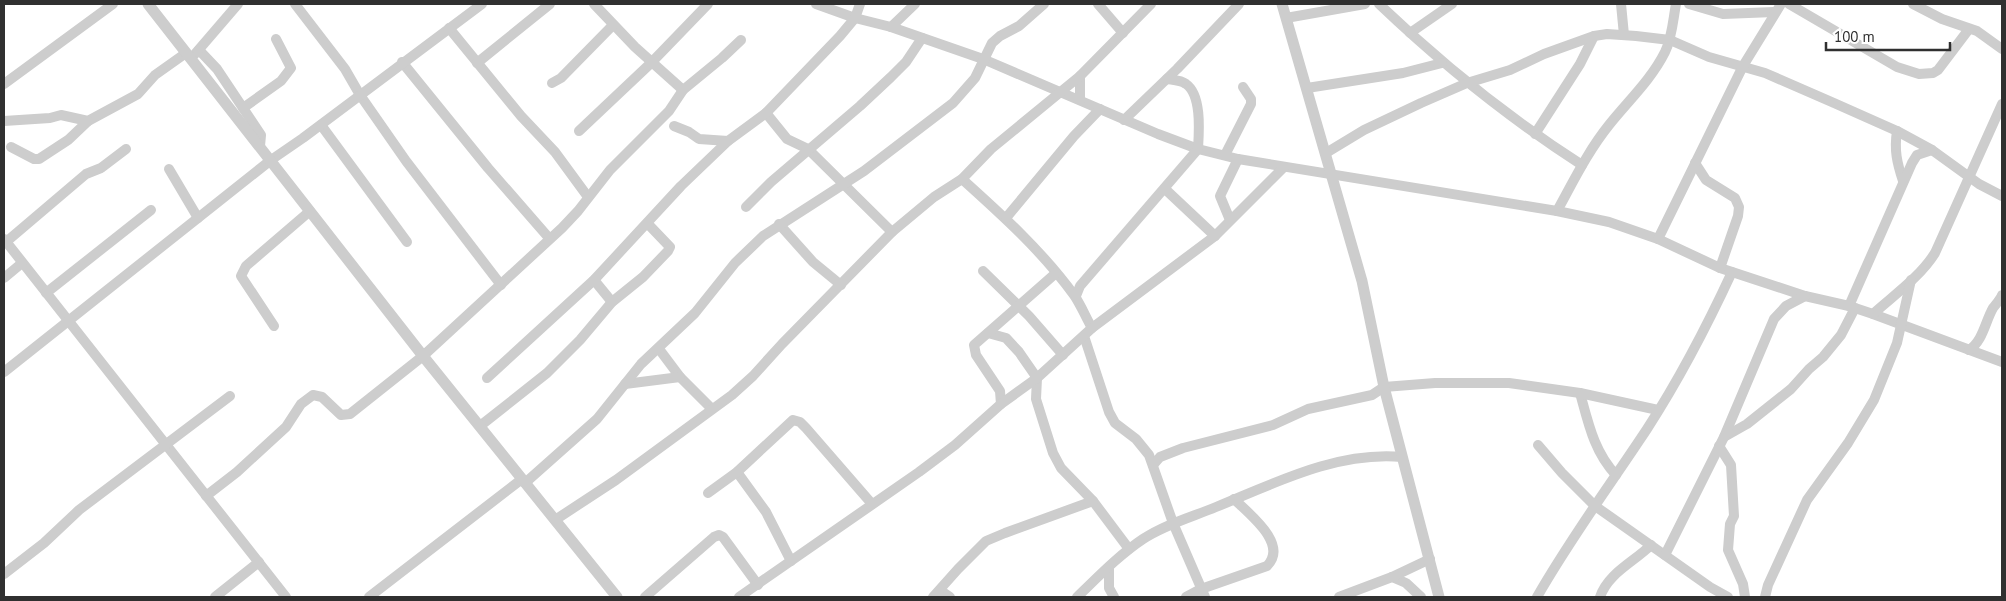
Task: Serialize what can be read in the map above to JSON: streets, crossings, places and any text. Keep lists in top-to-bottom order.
{
  "scale_bar": "100 m"
}
